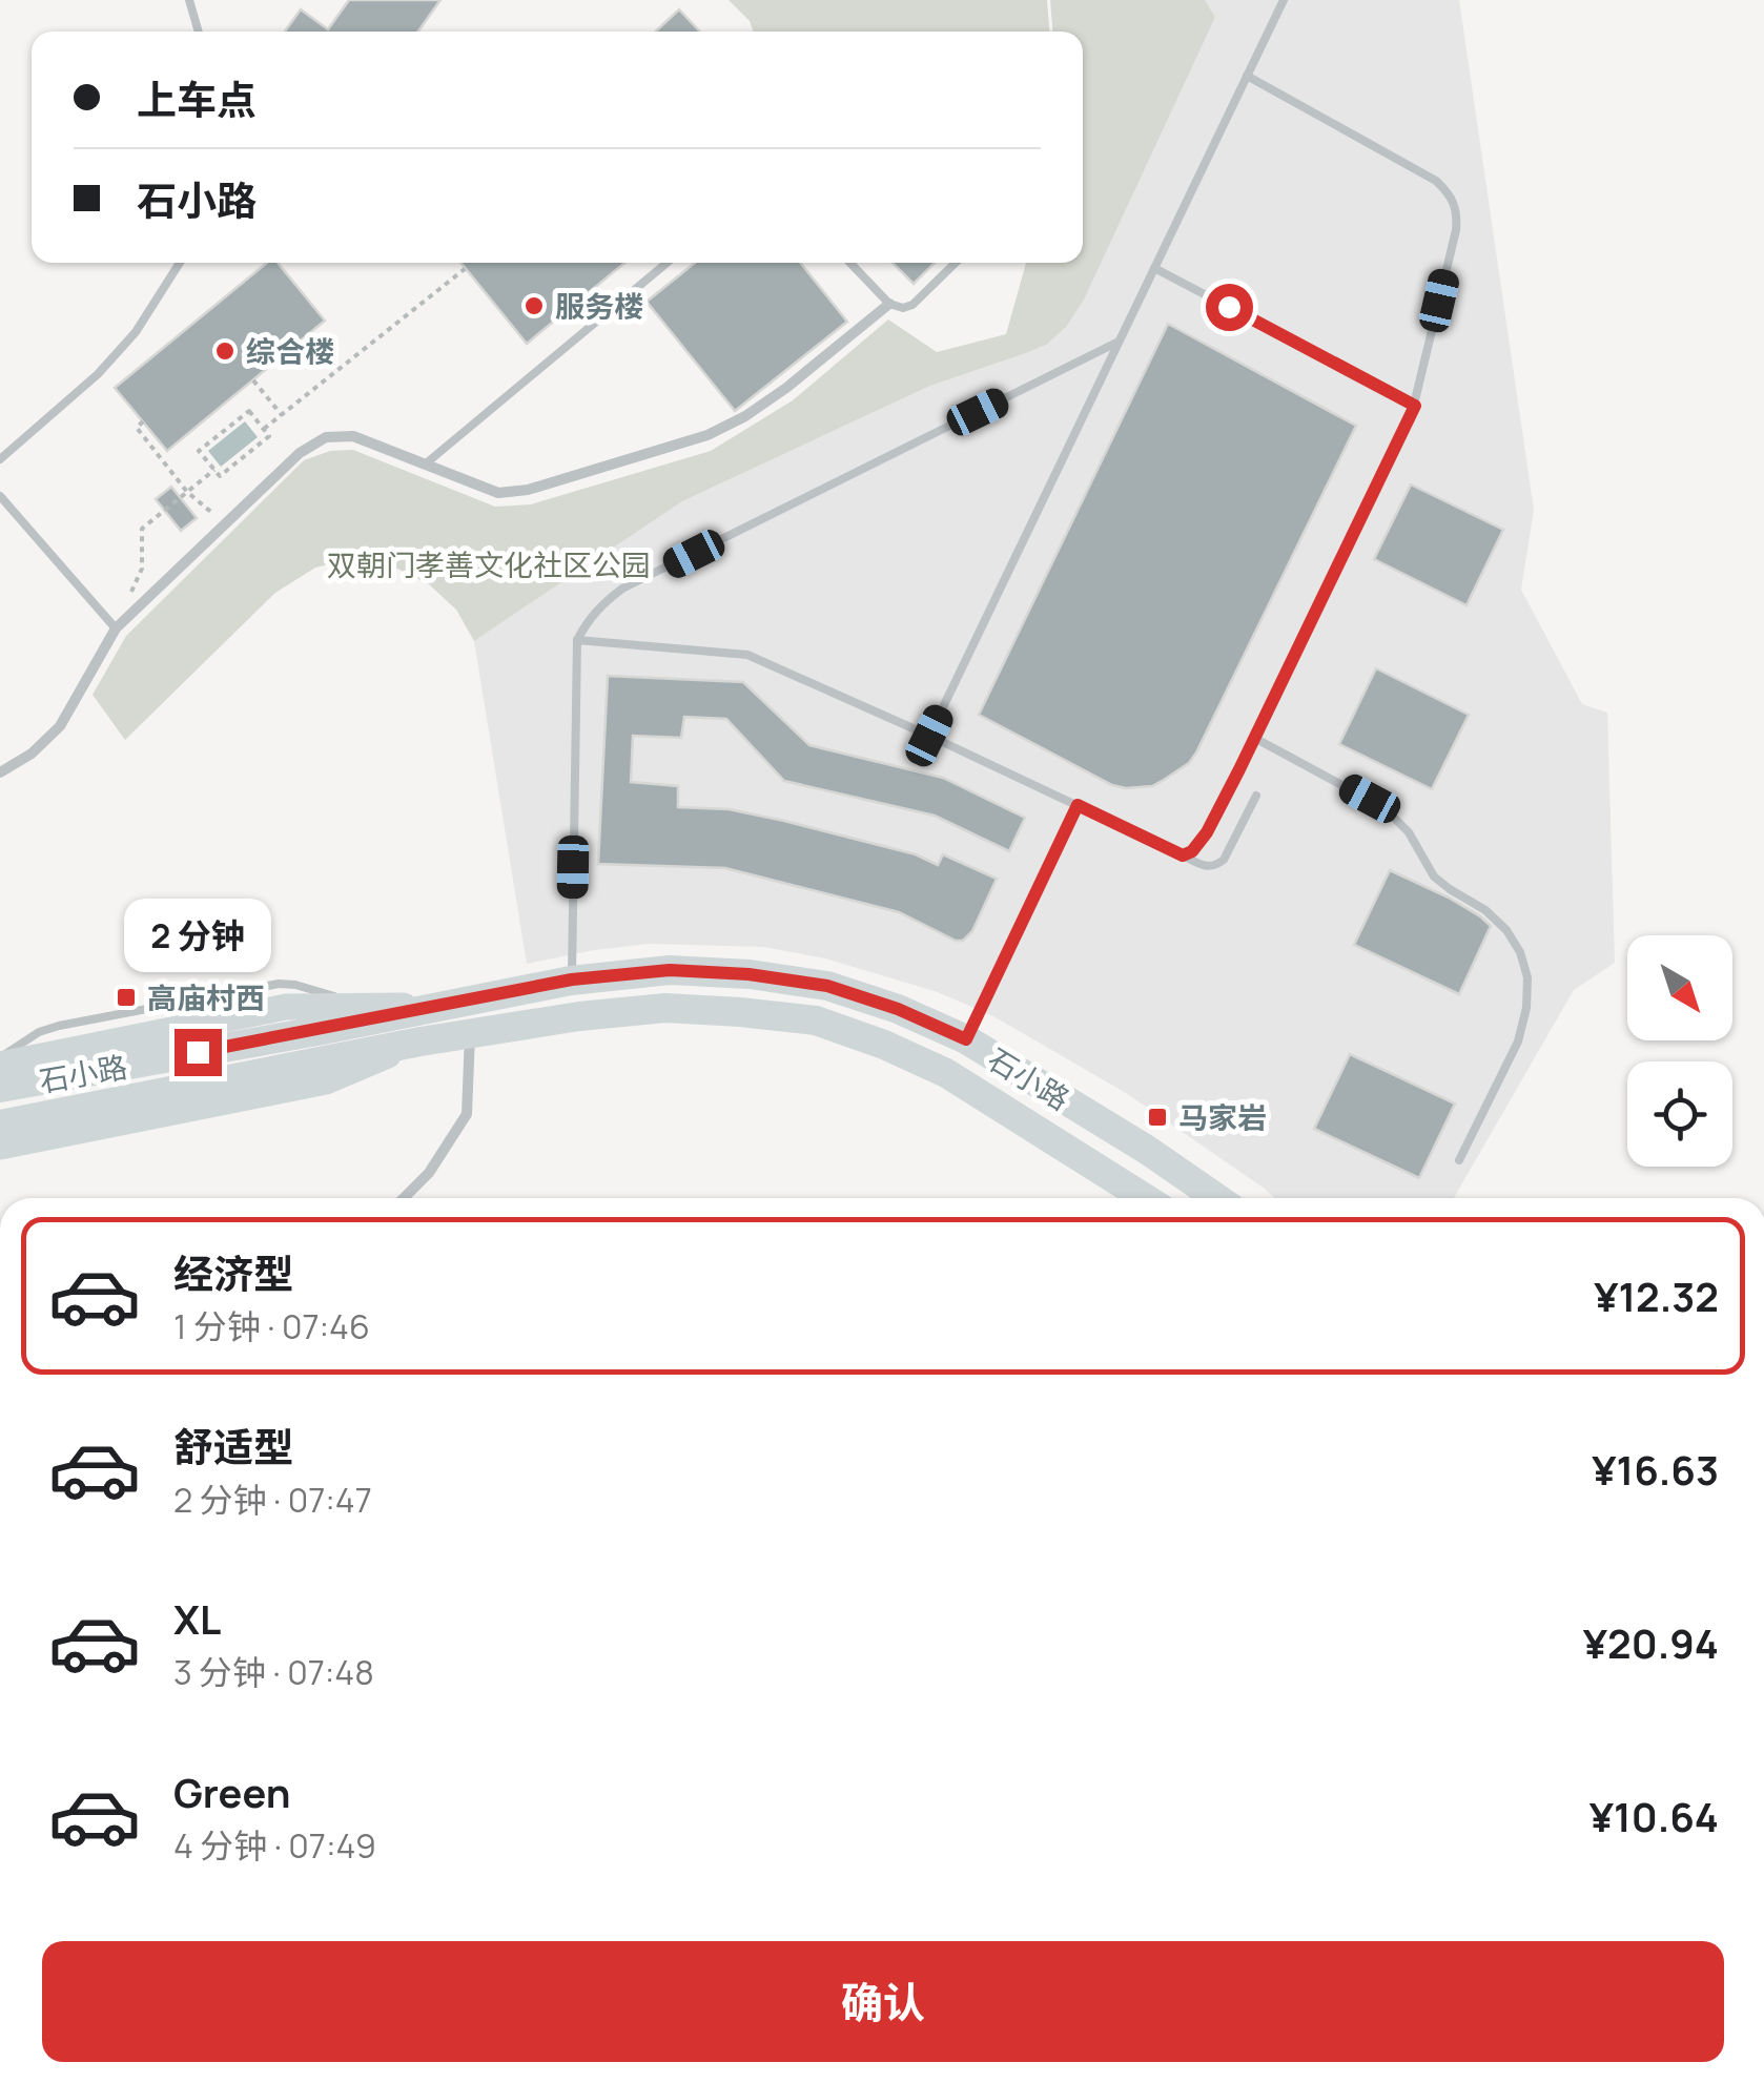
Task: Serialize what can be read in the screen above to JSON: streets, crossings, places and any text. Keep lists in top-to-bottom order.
{
  "streets": {
    "main road": ["石小路"]
  },
  "parks": ["双朝门孝善文化社区公园"],
  "places": {
    "other": ["服务楼", "综合楼"],
    "transit": ["高庙村西", "马家岩"]
  },
  "north": "bottom right",
  "page": {
    "banner": ["上车点", "石小路"],
    "bubble": "2 分钟",
    "list": [
      {
        "name": "经济型",
        "note": "1 分钟 · 07:46",
        "value": "¥12.32"
      },
      {
        "name": "舒适型",
        "note": "2 分钟 · 07:47",
        "value": "¥16.63"
      },
      {
        "name": "XL",
        "note": "3 分钟 · 07:48",
        "value": "¥20.94"
      },
      {
        "name": "Green",
        "note": "4 分钟 · 07:49",
        "value": "¥10.64"
      }
    ],
    "buttons": "确认"
  }
}
